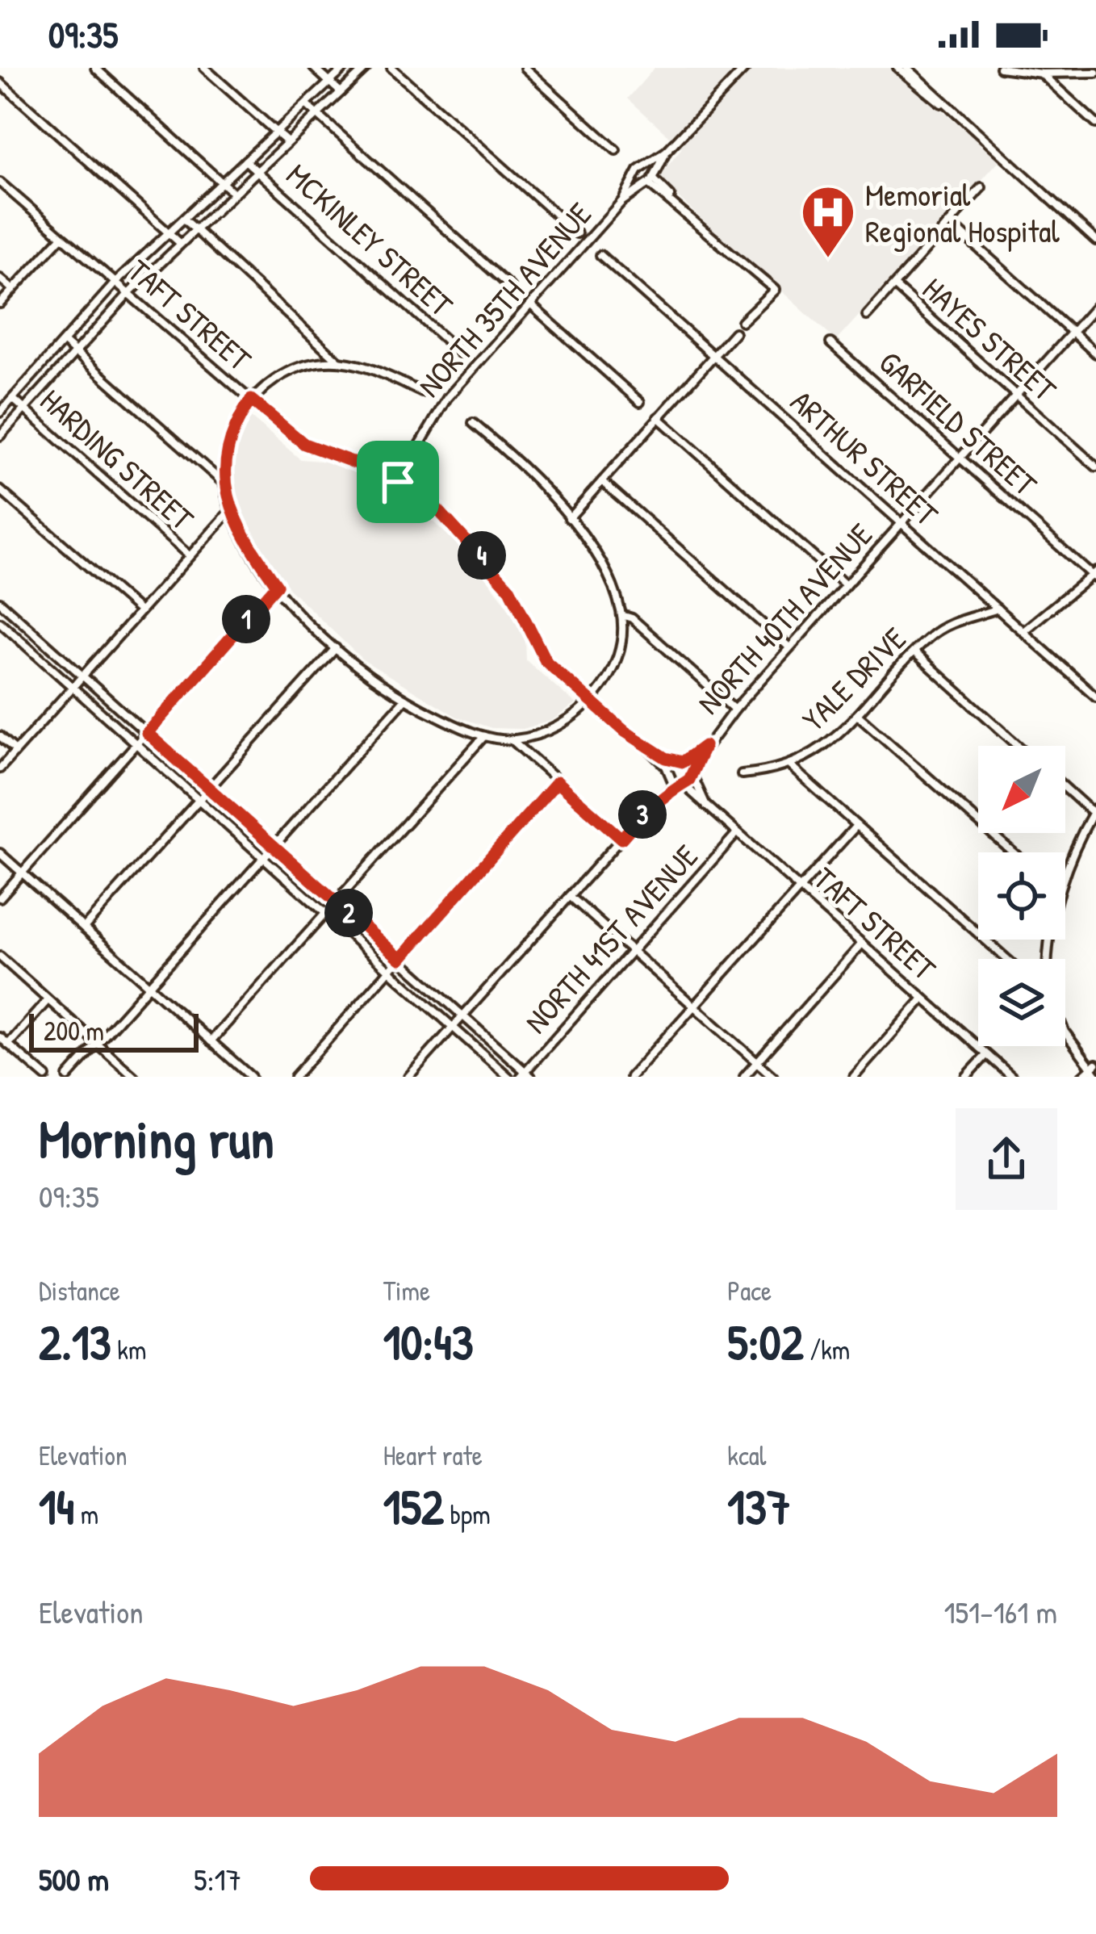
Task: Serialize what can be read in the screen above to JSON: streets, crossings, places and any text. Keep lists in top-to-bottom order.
{
  "streets": {
    "street": [
      "MCKINLEY STREET",
      "NORTH 35TH AVENUE",
      "TAFT STREET",
      "HAYES STREET",
      "GARFIELD STREET",
      "ARTHUR STREET",
      "HARDING STREET",
      "NORTH 40TH AVENUE",
      "YALE DRIVE",
      "NORTH 41ST AVENUE"
    ]
  },
  "crossings": [
    ["NORTH 35TH AVENUE", "TAFT STREET"],
    ["TAFT STREET", "NORTH 40TH AVENUE"],
    ["TAFT STREET", "NORTH 41ST AVENUE"],
    ["HAYES STREET", "NORTH 40TH AVENUE"],
    ["GARFIELD STREET", "NORTH 40TH AVENUE"],
    ["ARTHUR STREET", "NORTH 40TH AVENUE"],
    ["ARTHUR STREET", "YALE DRIVE"]
  ],
  "places": {
    "hospital": ["Memorial Regional Hospital"]
  },
  "scale_bar": "200 m",
  "north": "bottom left",
  "page": {
    "status": "09:35",
    "pins": [
      "4",
      "1",
      "3",
      "2"
    ],
    "scale": "200 m",
    "heading": ["Morning run", "09:35"],
    "stats": [
      ["Distance", "2.13 km"],
      ["Time", "10:43"],
      ["Pace", "5:02 /km"],
      ["Elevation", "14 m"],
      ["Heart rate", "152 bpm"],
      ["kcal", "137"]
    ],
    "chart": ["Elevation", "151–161 m"],
    "list": [
      {
        "name": "500 m",
        "note": "5:17"
      }
    ]
  }
}
